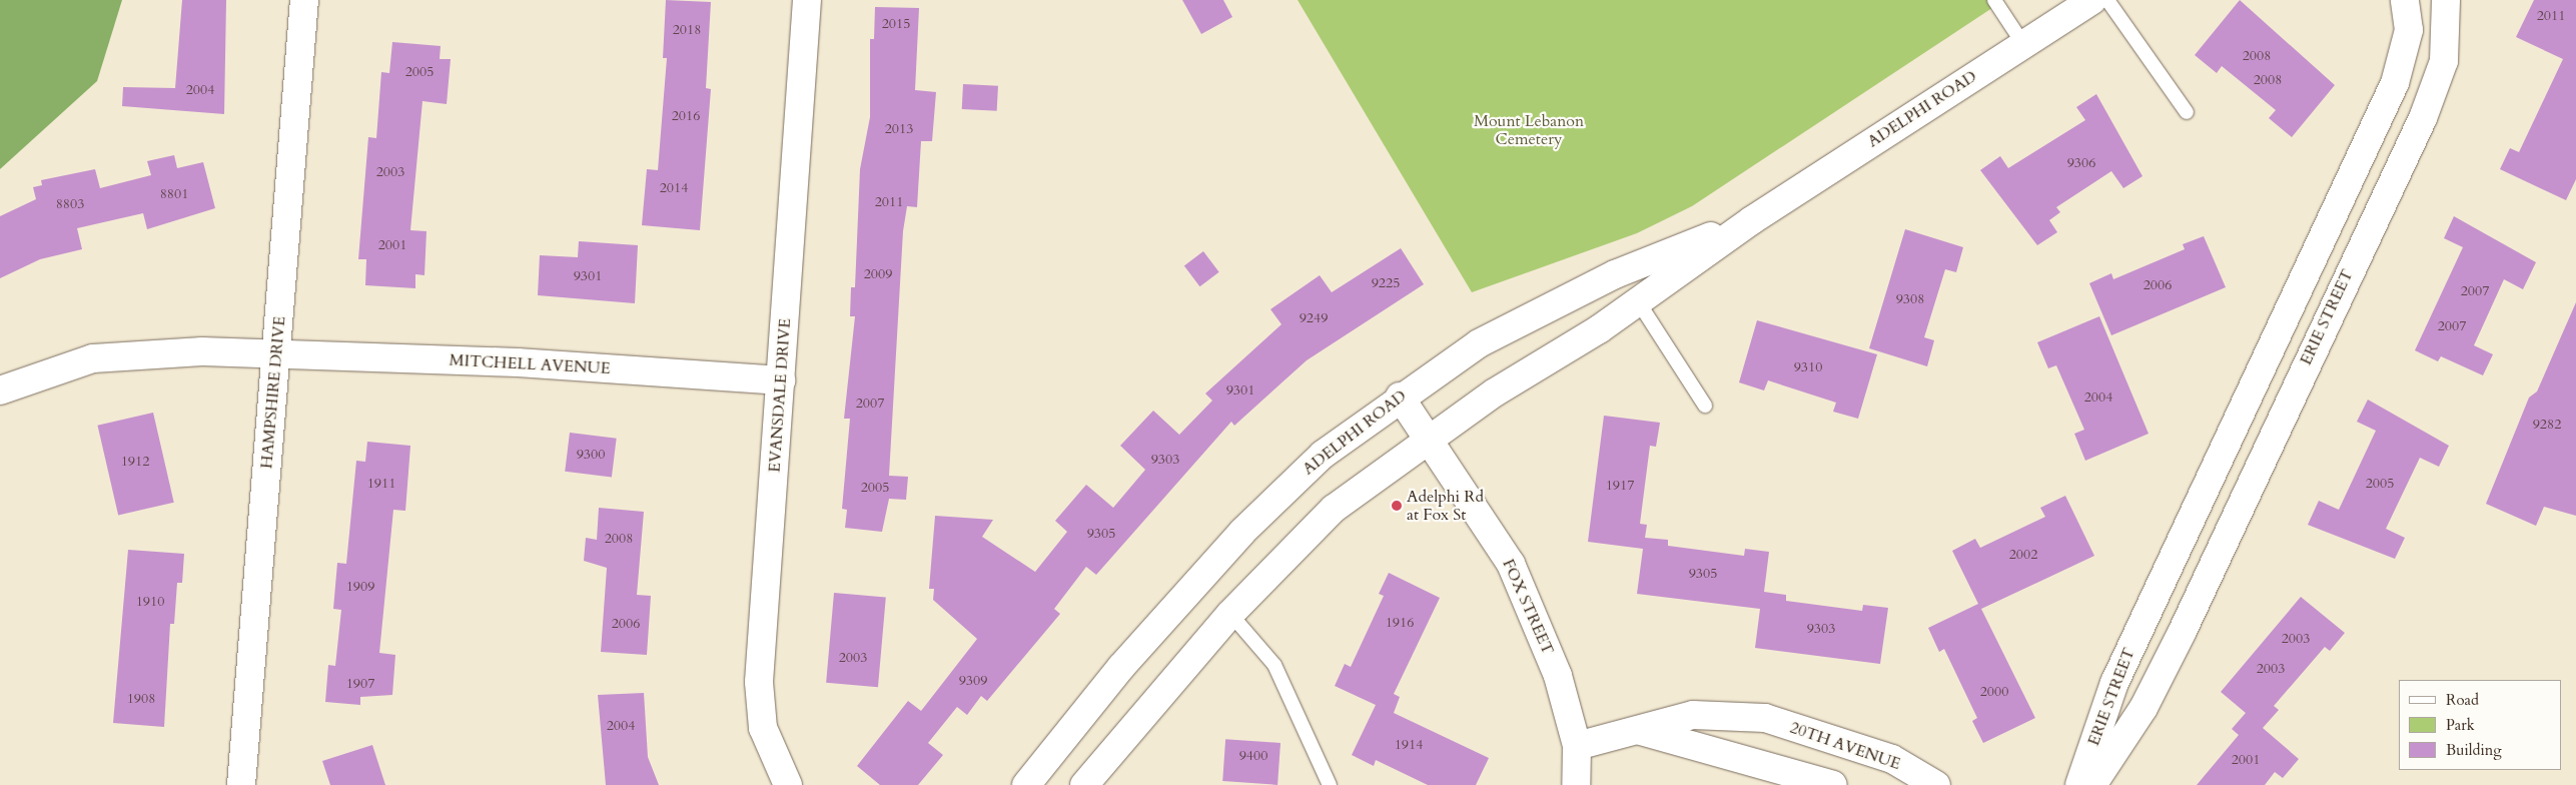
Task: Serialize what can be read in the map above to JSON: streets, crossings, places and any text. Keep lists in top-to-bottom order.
{
  "streets": {
    "street": [
      "ADELPHI ROAD",
      "ERIE STREET",
      "MITCHELL AVENUE",
      "HAMPSHIRE DRIVE",
      "EVANSDALE DRIVE",
      "FOX STREET",
      "20TH AVENUE"
    ]
  },
  "crossings": [
    ["ADELPHI ROAD", "FOX STREET"],
    ["MITCHELL AVENUE", "HAMPSHIRE DRIVE"],
    ["MITCHELL AVENUE", "EVANSDALE DRIVE"],
    ["FOX STREET", "20TH AVENUE"]
  ],
  "parks": ["Mount Lebanon Cemetery"],
  "places": ["Adelphi Rd at Fox St"],
  "house_numbers": [
    "2011",
    "2015",
    "2018",
    "2008",
    "2005",
    "2008",
    "2004",
    "2016",
    "2013",
    "9306",
    "2003",
    "2014",
    "8801",
    "2011",
    "8803",
    "2001",
    "2009",
    "9301",
    "9225",
    "2006",
    "2007",
    "9308",
    "9249",
    "2007",
    "9310",
    "9301",
    "2004",
    "2007",
    "9282",
    "9300",
    "9303",
    "1912",
    "1911",
    "2005",
    "1917",
    "2005",
    "9305",
    "2008",
    "2002",
    "9305",
    "1909",
    "1910",
    "1916",
    "2006",
    "9303",
    "2003",
    "2003",
    "2003",
    "9309",
    "1907",
    "2000",
    "1908",
    "2004",
    "1914",
    "9400",
    "2001"
  ],
  "legend": ["Road", "Park", "Building"]
}
